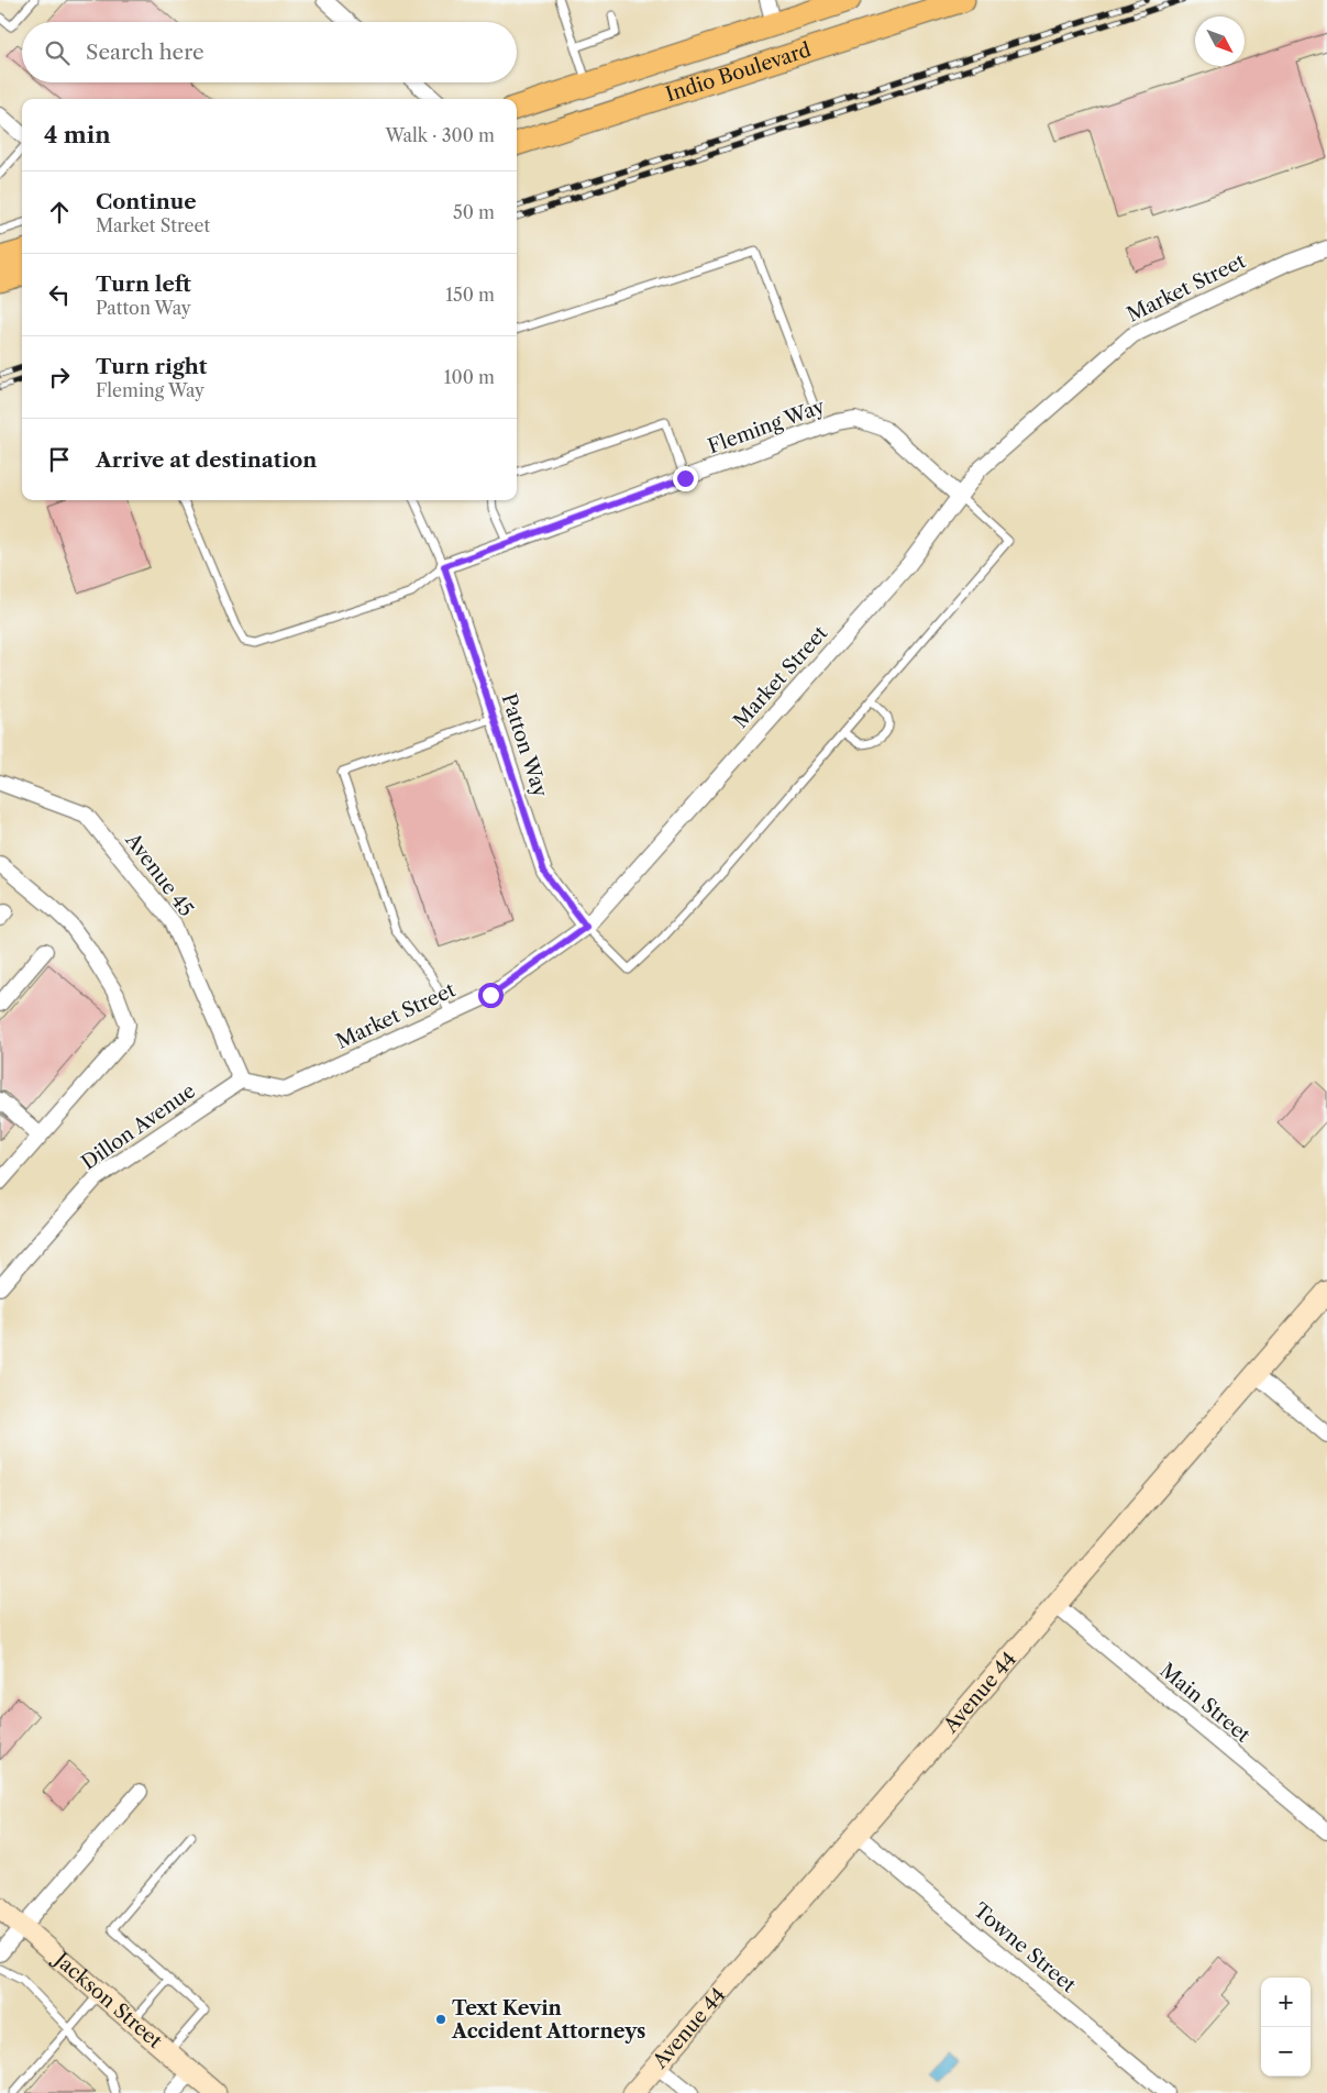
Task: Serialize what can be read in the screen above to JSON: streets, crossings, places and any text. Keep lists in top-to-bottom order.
{
  "streets": {
    "main road": ["Indio Boulevard"],
    "street": [
      "Market Street",
      "Fleming Way",
      "Patton Way",
      "Avenue 45",
      "Dillon Avenue",
      "Avenue 44",
      "Main Street",
      "Towne Street",
      "Jackson Street"
    ]
  },
  "crossings": [
    ["Market Street", "Fleming Way"],
    ["Market Street", "Patton Way"],
    ["Market Street", "Avenue 45"],
    ["Market Street", "Dillon Avenue"],
    ["Fleming Way", "Patton Way"],
    ["Avenue 45", "Dillon Avenue"],
    ["Avenue 44", "Main Street"],
    ["Avenue 44", "Towne Street"]
  ],
  "places": ["Text Kevin Accident Attorneys"],
  "north": "bottom right",
  "page": {
    "search": "Search here",
    "heading": ["4 min", "Walk · 300 m"],
    "list": [
      ["Continue", "Market Street", "50 m"],
      ["Turn left", "Patton Way", "150 m"],
      ["Turn right", "Fleming Way", "100 m"],
      "Arrive at destination"
    ],
    "map_buttons": ["+", "−"]
  }
}
